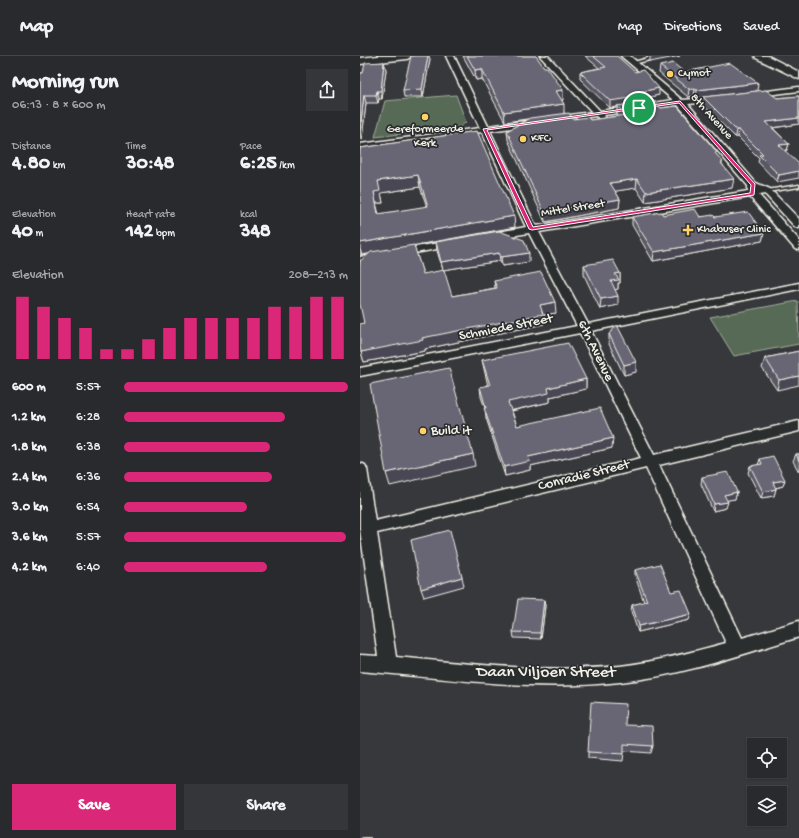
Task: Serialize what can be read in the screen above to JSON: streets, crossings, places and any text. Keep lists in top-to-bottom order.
{
  "streets": {
    "street": [
      "8th Avenue",
      "Mittel Street",
      "Schmiede Street",
      "6th Avenue",
      "Conradie Street",
      "Daan Viljoen Street"
    ]
  },
  "crossings": [
    ["8th Avenue", "Mittel Street"],
    ["Mittel Street", "6th Avenue"],
    ["Schmiede Street", "6th Avenue"],
    ["6th Avenue", "Conradie Street"],
    ["6th Avenue", "Daan Viljoen Street"]
  ],
  "places": {
    "other": [
      "Cymot",
      "Gereformeerde Kerk",
      "KFC",
      "Build it"
    ],
    "health": ["Khabuser Clinic"]
  },
  "page": {
    "header": "Map",
    "nav": ["Map", "Directions", "Saved"],
    "heading": ["Morning run", "06:13 · 8 × 600 m"],
    "stats": [
      ["Distance", "4.80 km"],
      ["Time", "30:48"],
      ["Pace", "6:25 /km"],
      ["Elevation", "40 m"],
      ["Heart rate", "142 bpm"],
      ["kcal", "348"]
    ],
    "chart": ["Elevation", "208–213 m"],
    "list": [
      {
        "name": "600 m",
        "note": "5:57"
      },
      {
        "name": "1.2 km",
        "note": "6:28"
      },
      {
        "name": "1.8 km",
        "note": "6:38"
      },
      {
        "name": "2.4 km",
        "note": "6:36"
      },
      {
        "name": "3.0 km",
        "note": "6:54"
      },
      {
        "name": "3.6 km",
        "note": "5:57"
      },
      {
        "name": "4.2 km",
        "note": "6:40"
      }
    ],
    "buttons": ["Save", "Share"]
  }
}
